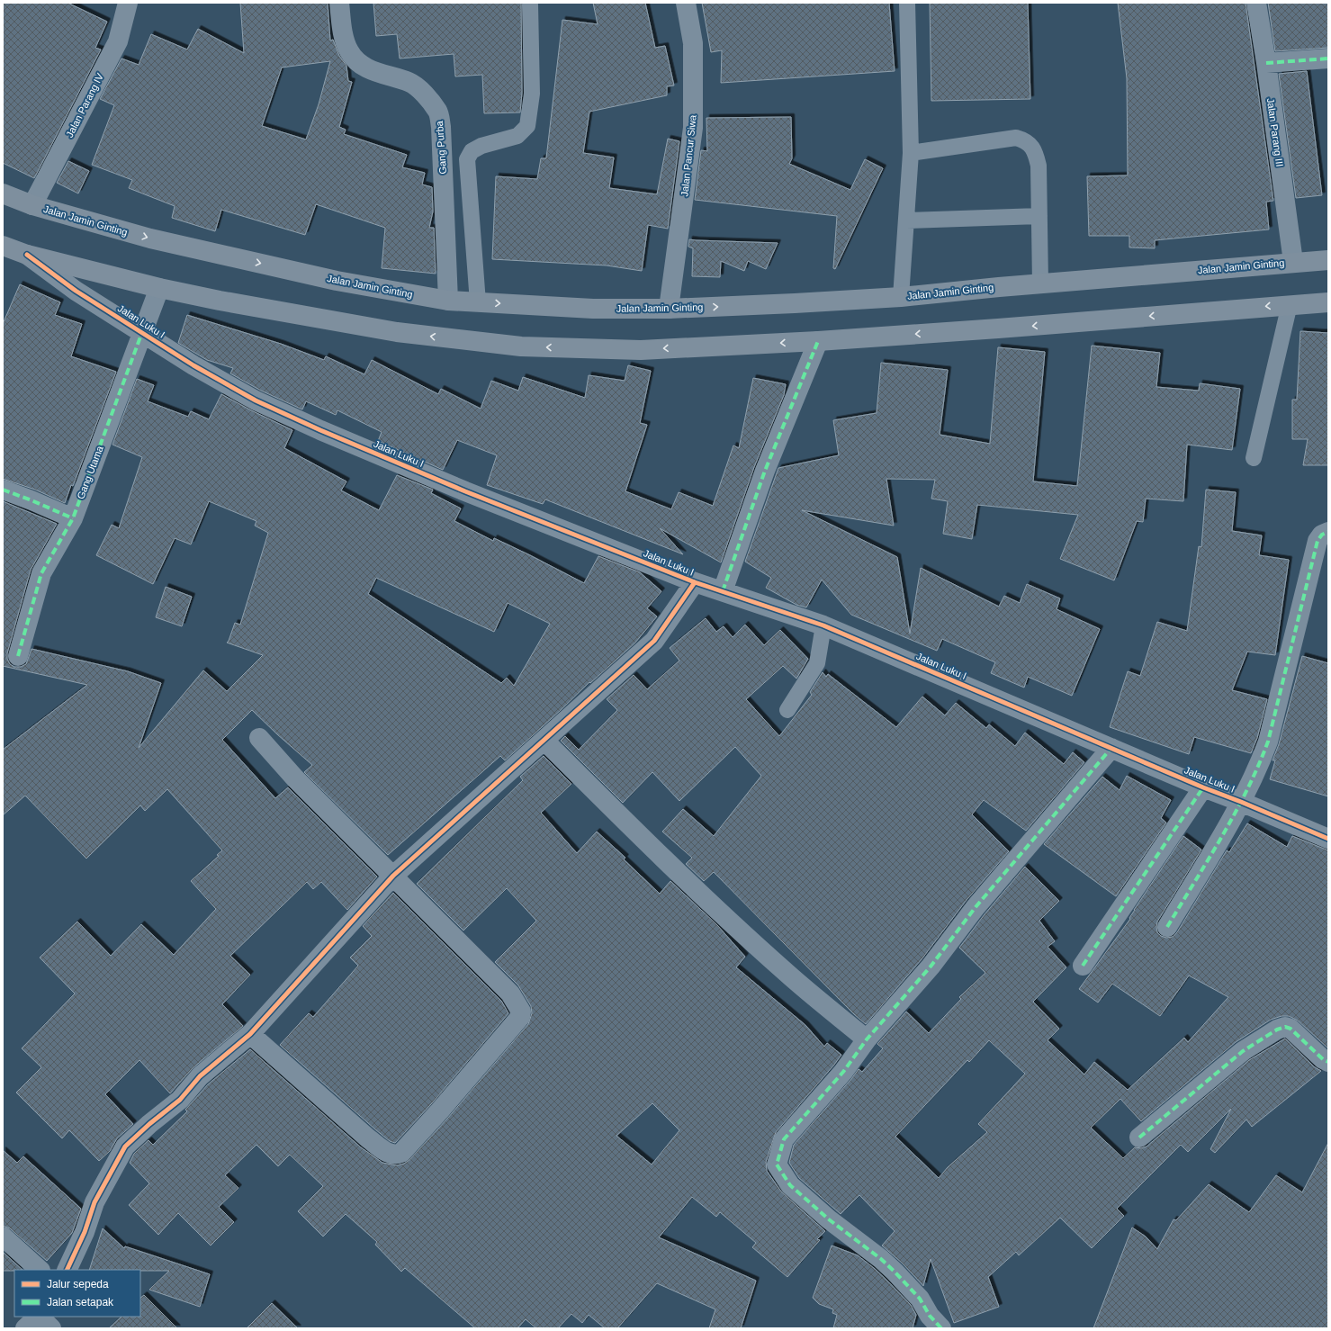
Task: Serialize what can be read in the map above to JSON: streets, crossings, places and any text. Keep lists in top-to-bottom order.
{
  "streets": {
    "highway": ["Jalan Jamin Ginting"],
    "street": [
      "Jalan Parang IV",
      "Jalan Parang III",
      "Gang Purba",
      "Jalan Pancur Siwa",
      "Jalan Luku I",
      "Gang Utama"
    ]
  },
  "crossings": [
    ["Jalan Parang IV", "Jalan Jamin Ginting"],
    ["Jalan Parang III", "Jalan Jamin Ginting"],
    ["Gang Purba", "Jalan Jamin Ginting"],
    ["Jalan Pancur Siwa", "Jalan Jamin Ginting"],
    ["Jalan Luku I", "Gang Utama"]
  ],
  "legend": ["Jalur sepeda", "Jalan setapak"]
}
